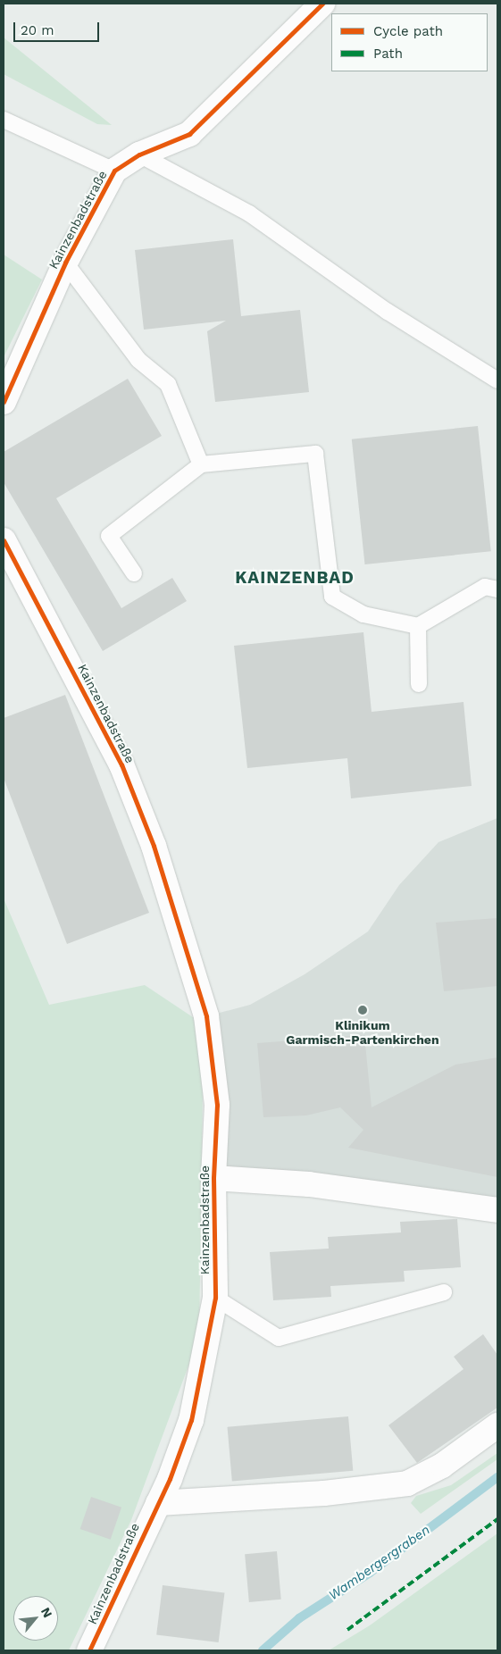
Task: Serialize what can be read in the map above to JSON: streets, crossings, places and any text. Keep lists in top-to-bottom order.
{
  "streets": {
    "street": ["Kainzenbadstraße"]
  },
  "districts": ["KAINZENBAD"],
  "water": ["Wambergergraben"],
  "places": ["Klinikum Garmisch-Partenkirchen"],
  "legend": ["Cycle path", "Path"],
  "scale_bar": "20 m",
  "north": "top right"
}
